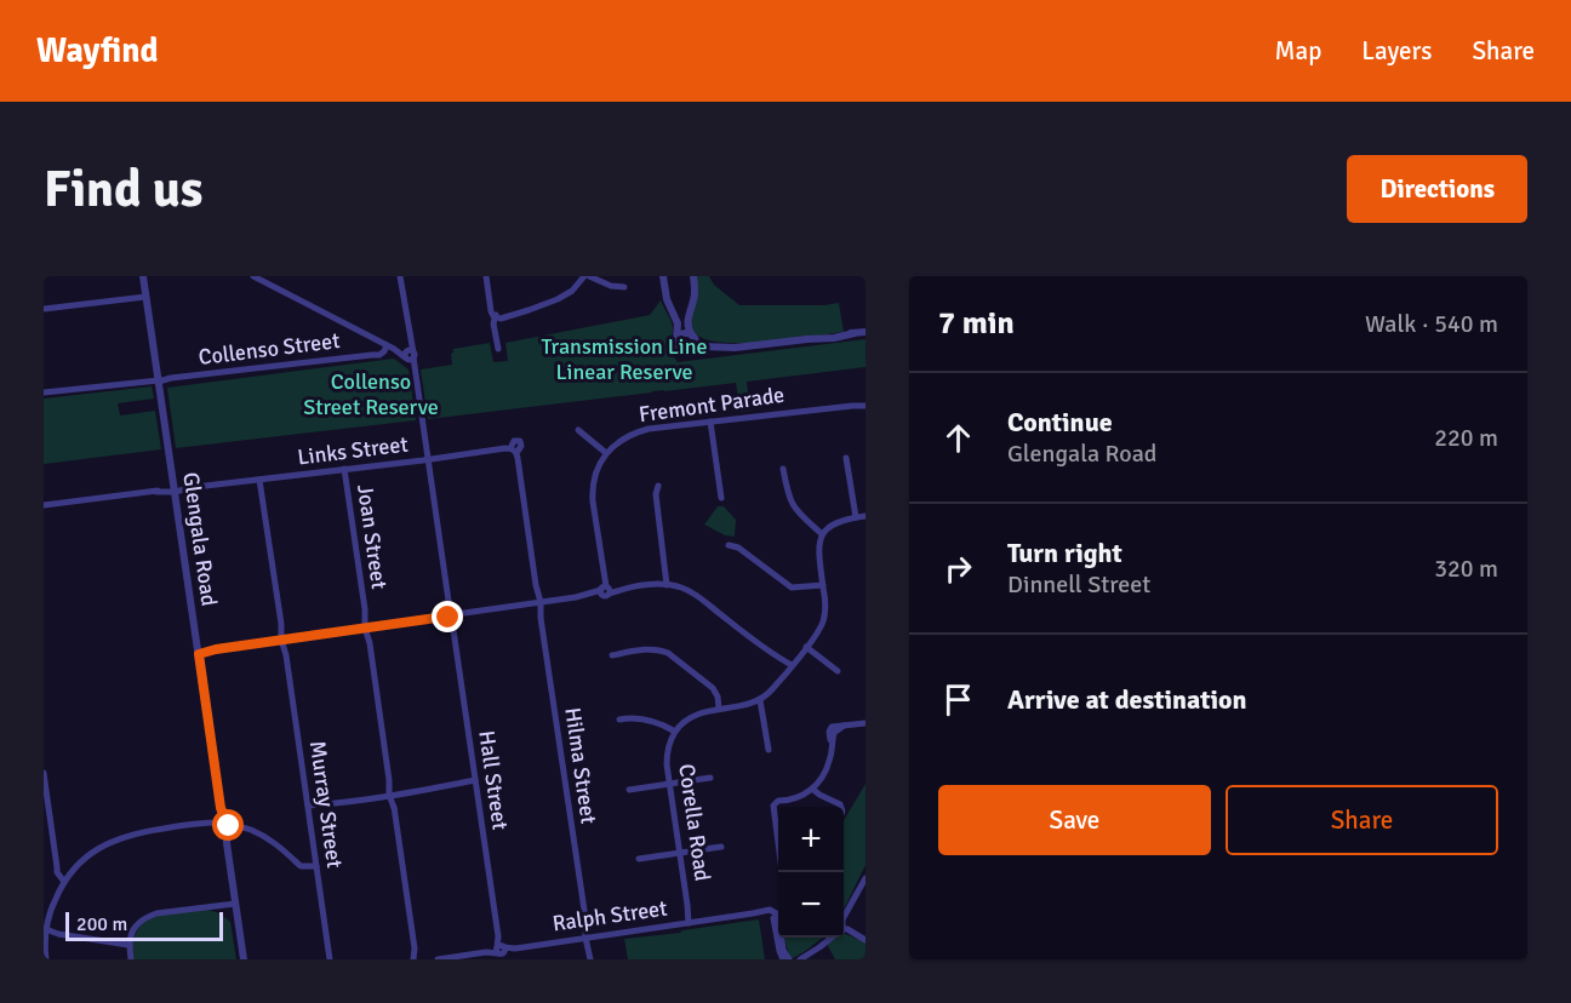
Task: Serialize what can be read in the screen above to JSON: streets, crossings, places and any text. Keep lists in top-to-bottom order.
{
  "streets": {
    "street": [
      "Collenso Street",
      "Fremont Parade",
      "Links Street",
      "Joan Street",
      "Glengala Road",
      "Hilma Street",
      "Hall Street",
      "Murray Street",
      "Corella Road",
      "Ralph Street"
    ]
  },
  "crossings": [
    ["Collenso Street", "Glengala Road"],
    ["Links Street", "Joan Street"],
    ["Links Street", "Glengala Road"],
    ["Links Street", "Hilma Street"],
    ["Links Street", "Hall Street"],
    ["Links Street", "Murray Street"],
    ["Hilma Street", "Ralph Street"],
    ["Hall Street", "Ralph Street"],
    ["Corella Road", "Ralph Street"]
  ],
  "parks": ["Transmission Line Linear Reserve", "Collenso Street Reserve"],
  "scale_bar": "200 m",
  "page": {
    "header": "Wayfind",
    "nav": ["Map", "Layers", "Share"],
    "buttons": [
      "Directions",
      ["Save", "Share"]
    ],
    "title": "Find us",
    "heading": ["7 min", "Walk · 540 m"],
    "list": [
      ["Continue", "Glengala Road", "220 m"],
      ["Turn right", "Dinnell Street", "320 m"],
      "Arrive at destination"
    ],
    "map_buttons": ["+", "−"],
    "scale": "200 m"
  }
}
